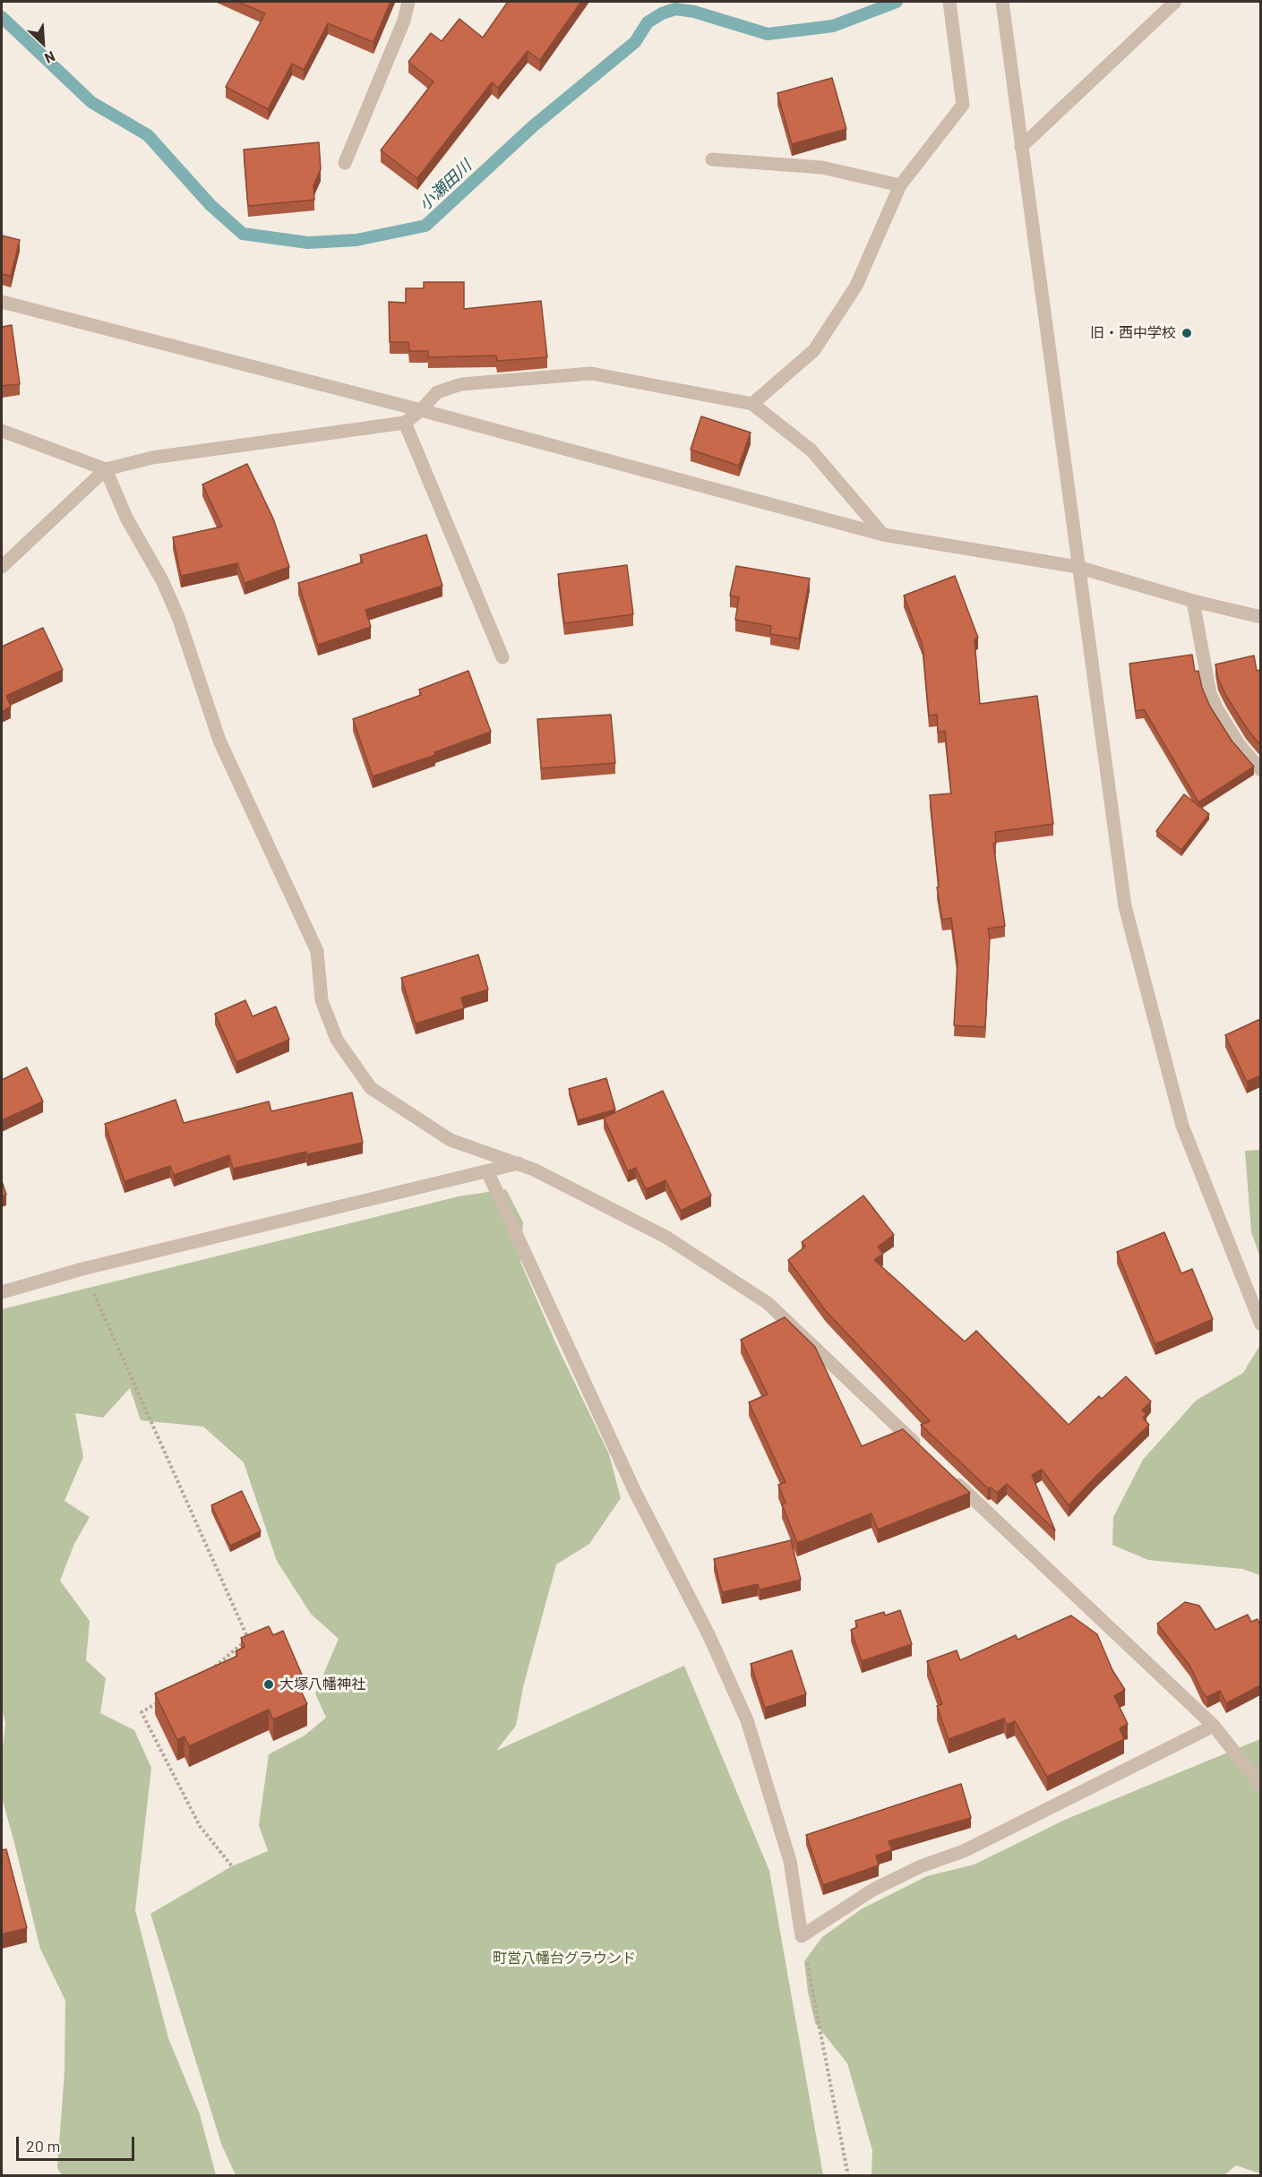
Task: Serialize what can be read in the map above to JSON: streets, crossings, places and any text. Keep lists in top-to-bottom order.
{
  "water": ["小瀬田川"],
  "parks": ["町営八幡台グラウンド"],
  "places": ["旧・西中学校", "大塚八幡神社"],
  "scale_bar": "20 m",
  "north": "bottom right"
}
